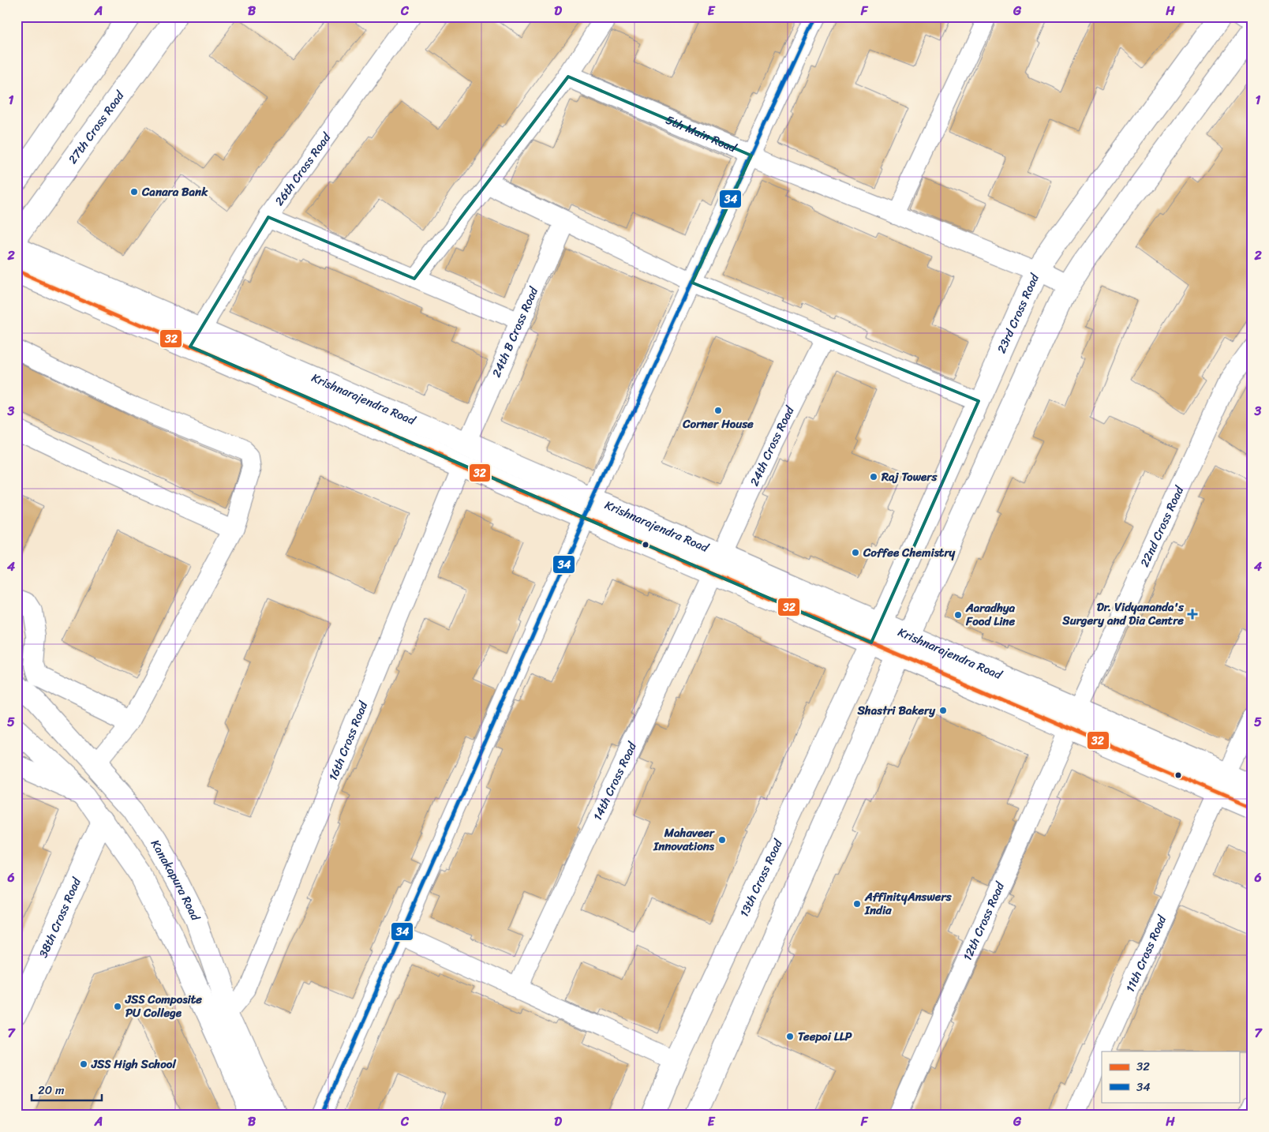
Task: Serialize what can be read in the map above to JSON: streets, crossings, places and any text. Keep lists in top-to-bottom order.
{
  "streets": {
    "main road": [
      "27th Cross Road",
      "23rd Cross Road",
      "Krishnarajendra Road",
      "13th Cross Road",
      "Kanakapura Road",
      "38th Cross Road"
    ],
    "street": [
      "5th Main Road",
      "26th Cross Road",
      "24th B Cross Road",
      "24th Cross Road",
      "22nd Cross Road",
      "16th Cross Road",
      "14th Cross Road",
      "12th Cross Road",
      "11th Cross Road"
    ]
  },
  "crossings": [
    ["5th Main Road", "23rd Cross Road"],
    ["26th Cross Road", "Krishnarajendra Road"],
    ["23rd Cross Road", "Krishnarajendra Road"],
    ["23rd Cross Road", "13th Cross Road"],
    ["24th B Cross Road", "Krishnarajendra Road"],
    ["Krishnarajendra Road", "24th Cross Road"],
    ["Krishnarajendra Road", "22nd Cross Road"],
    ["Krishnarajendra Road", "16th Cross Road"],
    ["Krishnarajendra Road", "14th Cross Road"],
    ["Krishnarajendra Road", "13th Cross Road"],
    ["Krishnarajendra Road", "11th Cross Road"],
    ["24th Cross Road", "14th Cross Road"],
    ["16th Cross Road", "Kanakapura Road"]
  ],
  "places": {
    "other": [
      "Canara Bank",
      "Corner House",
      "Raj Towers",
      "Coffee Chemistry",
      "Aaradhya Food Line",
      "Shastri Bakery",
      "Mahaveer Innovations",
      "AffinityAnswers India",
      "JSS Composite PU College",
      "Teepoi LLP",
      "JSS High School"
    ],
    "health": ["Dr. Vidyananda's Surgery and Dia Centre"]
  },
  "lines": ["transit line 34", "transit line 32"],
  "legend": ["32", "34"],
  "scale_bar": "20 m",
  "grid": {
    "columns": [
      "A",
      "B",
      "C",
      "D",
      "E",
      "F",
      "G",
      "H"
    ],
    "rows": [
      "1",
      "2",
      "3",
      "4",
      "5",
      "6",
      "7"
    ]
  }
}
